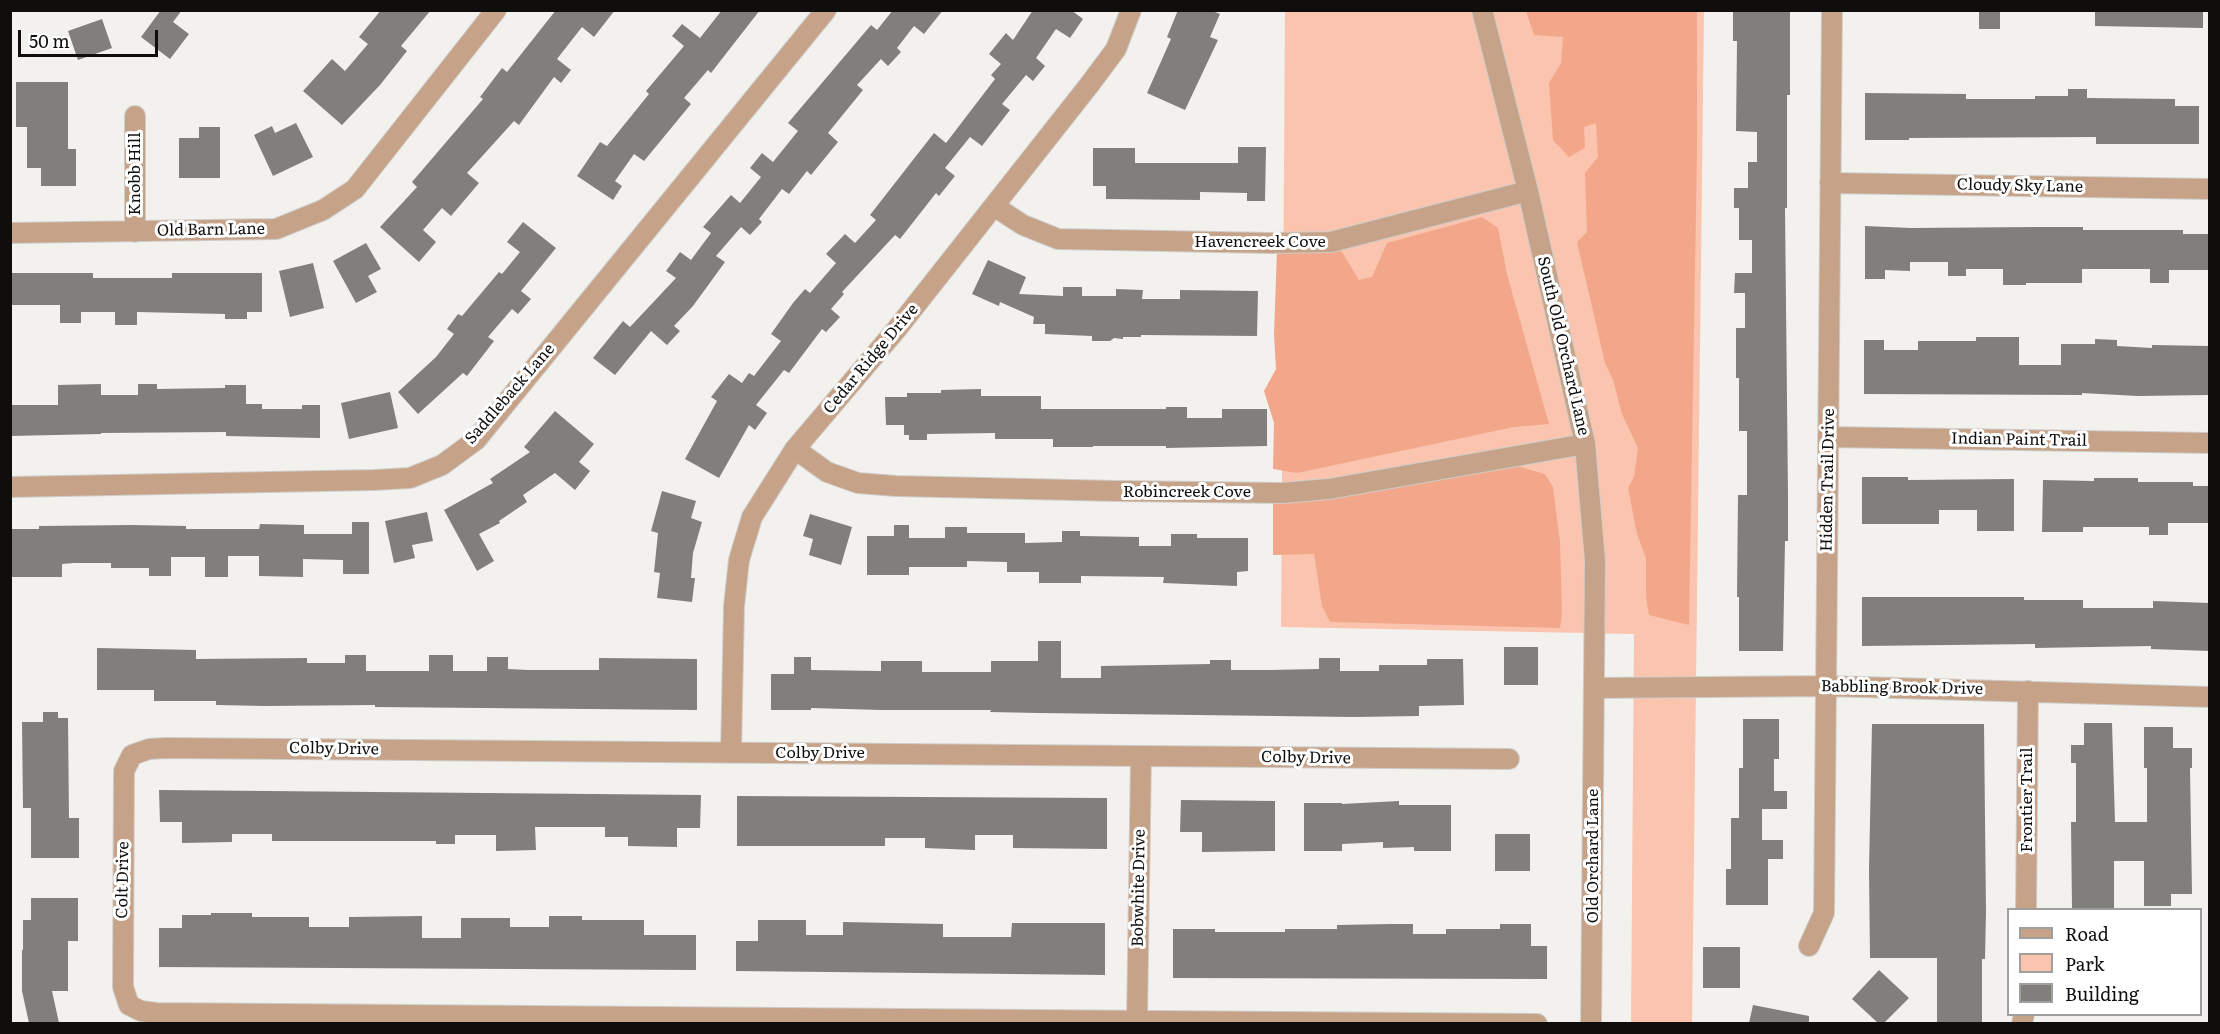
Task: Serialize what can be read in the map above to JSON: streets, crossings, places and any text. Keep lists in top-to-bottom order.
{
  "streets": {
    "street": [
      "Knobb Hill",
      "Cloudy Sky Lane",
      "Old Barn Lane",
      "Havencreek Cove",
      "South Old Orchard Lane",
      "Cedar Ridge Drive",
      "Saddleback Lane",
      "Indian Paint Trail",
      "Hidden Trail Drive",
      "Robincreek Cove",
      "Babbling Brook Drive",
      "Colby Drive",
      "Frontier Trail",
      "Old Orchard Lane",
      "Colt Drive",
      "Bobwhite Drive"
    ]
  },
  "crossings": [
    ["Knobb Hill", "Old Barn Lane"],
    ["Cloudy Sky Lane", "Hidden Trail Drive"],
    ["Havencreek Cove", "South Old Orchard Lane"],
    ["Havencreek Cove", "Cedar Ridge Drive"],
    ["South Old Orchard Lane", "Robincreek Cove"],
    ["South Old Orchard Lane", "Babbling Brook Drive"],
    ["South Old Orchard Lane", "Old Orchard Lane"],
    ["Cedar Ridge Drive", "Robincreek Cove"],
    ["Cedar Ridge Drive", "Colby Drive"],
    ["Indian Paint Trail", "Hidden Trail Drive"],
    ["Hidden Trail Drive", "Babbling Brook Drive"],
    ["Babbling Brook Drive", "Frontier Trail"],
    ["Babbling Brook Drive", "Old Orchard Lane"],
    ["Colby Drive", "Colt Drive"],
    ["Colby Drive", "Bobwhite Drive"]
  ],
  "legend": ["Road", "Park", "Building"],
  "scale_bar": "50 m"
}
